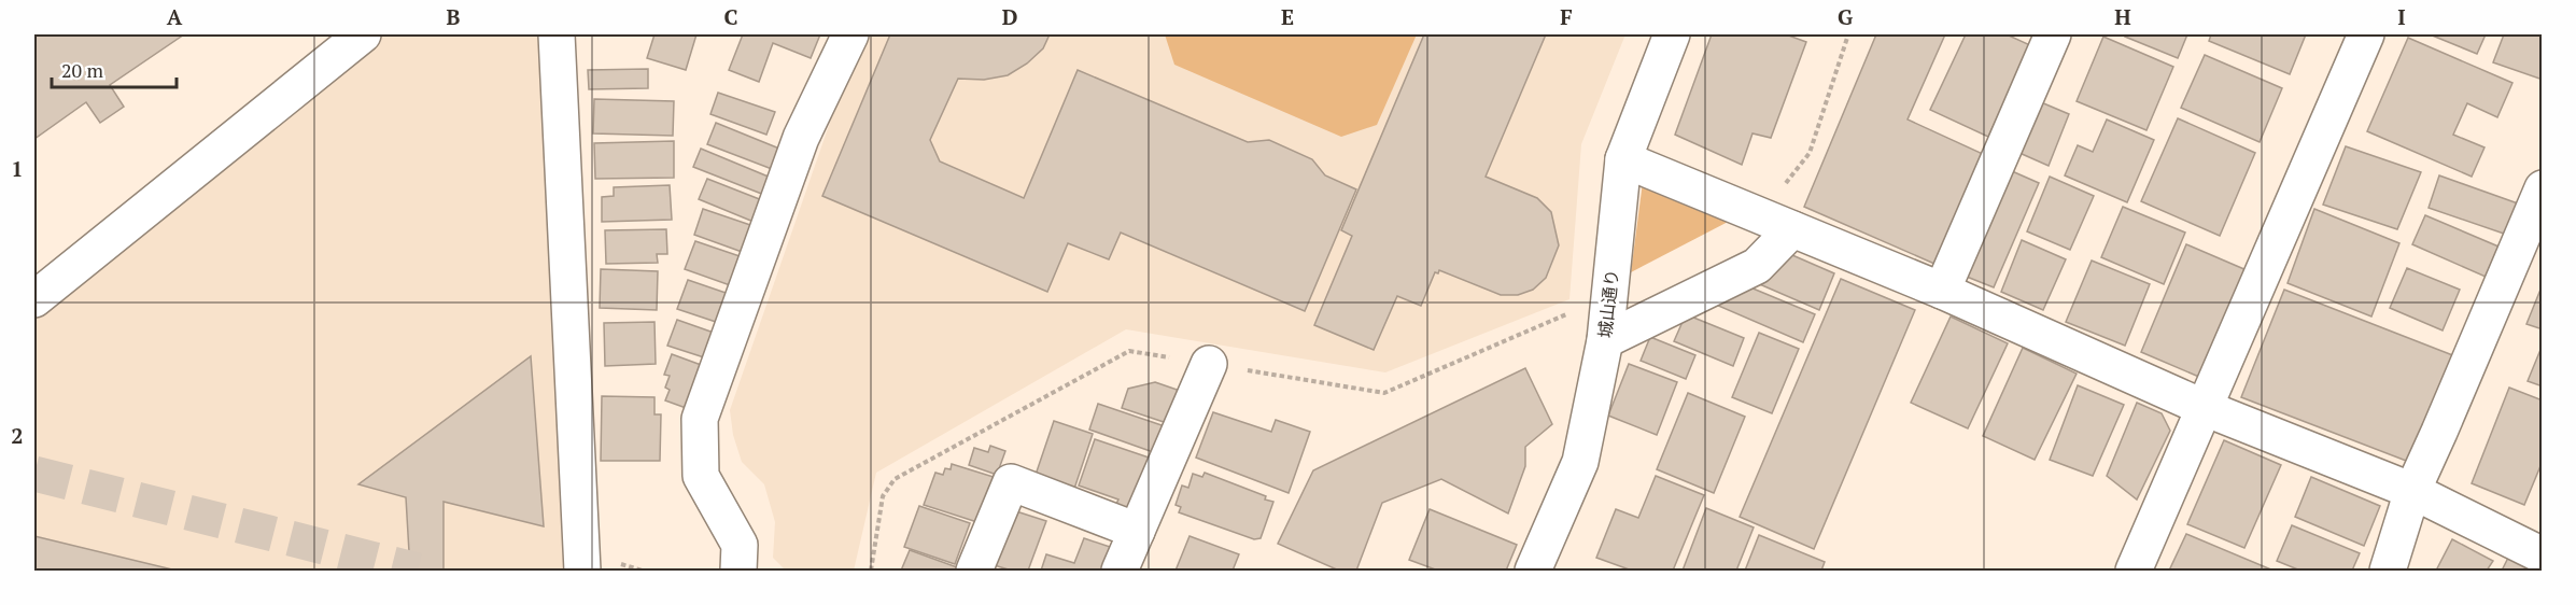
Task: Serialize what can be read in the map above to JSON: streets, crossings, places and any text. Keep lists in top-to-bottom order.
{
  "streets": {
    "street": ["城山通り"]
  },
  "scale_bar": "20 m",
  "grid": {
    "columns": [
      "A",
      "B",
      "C",
      "D",
      "E",
      "F",
      "G",
      "H",
      "I"
    ],
    "rows": ["1", "2"]
  }
}
